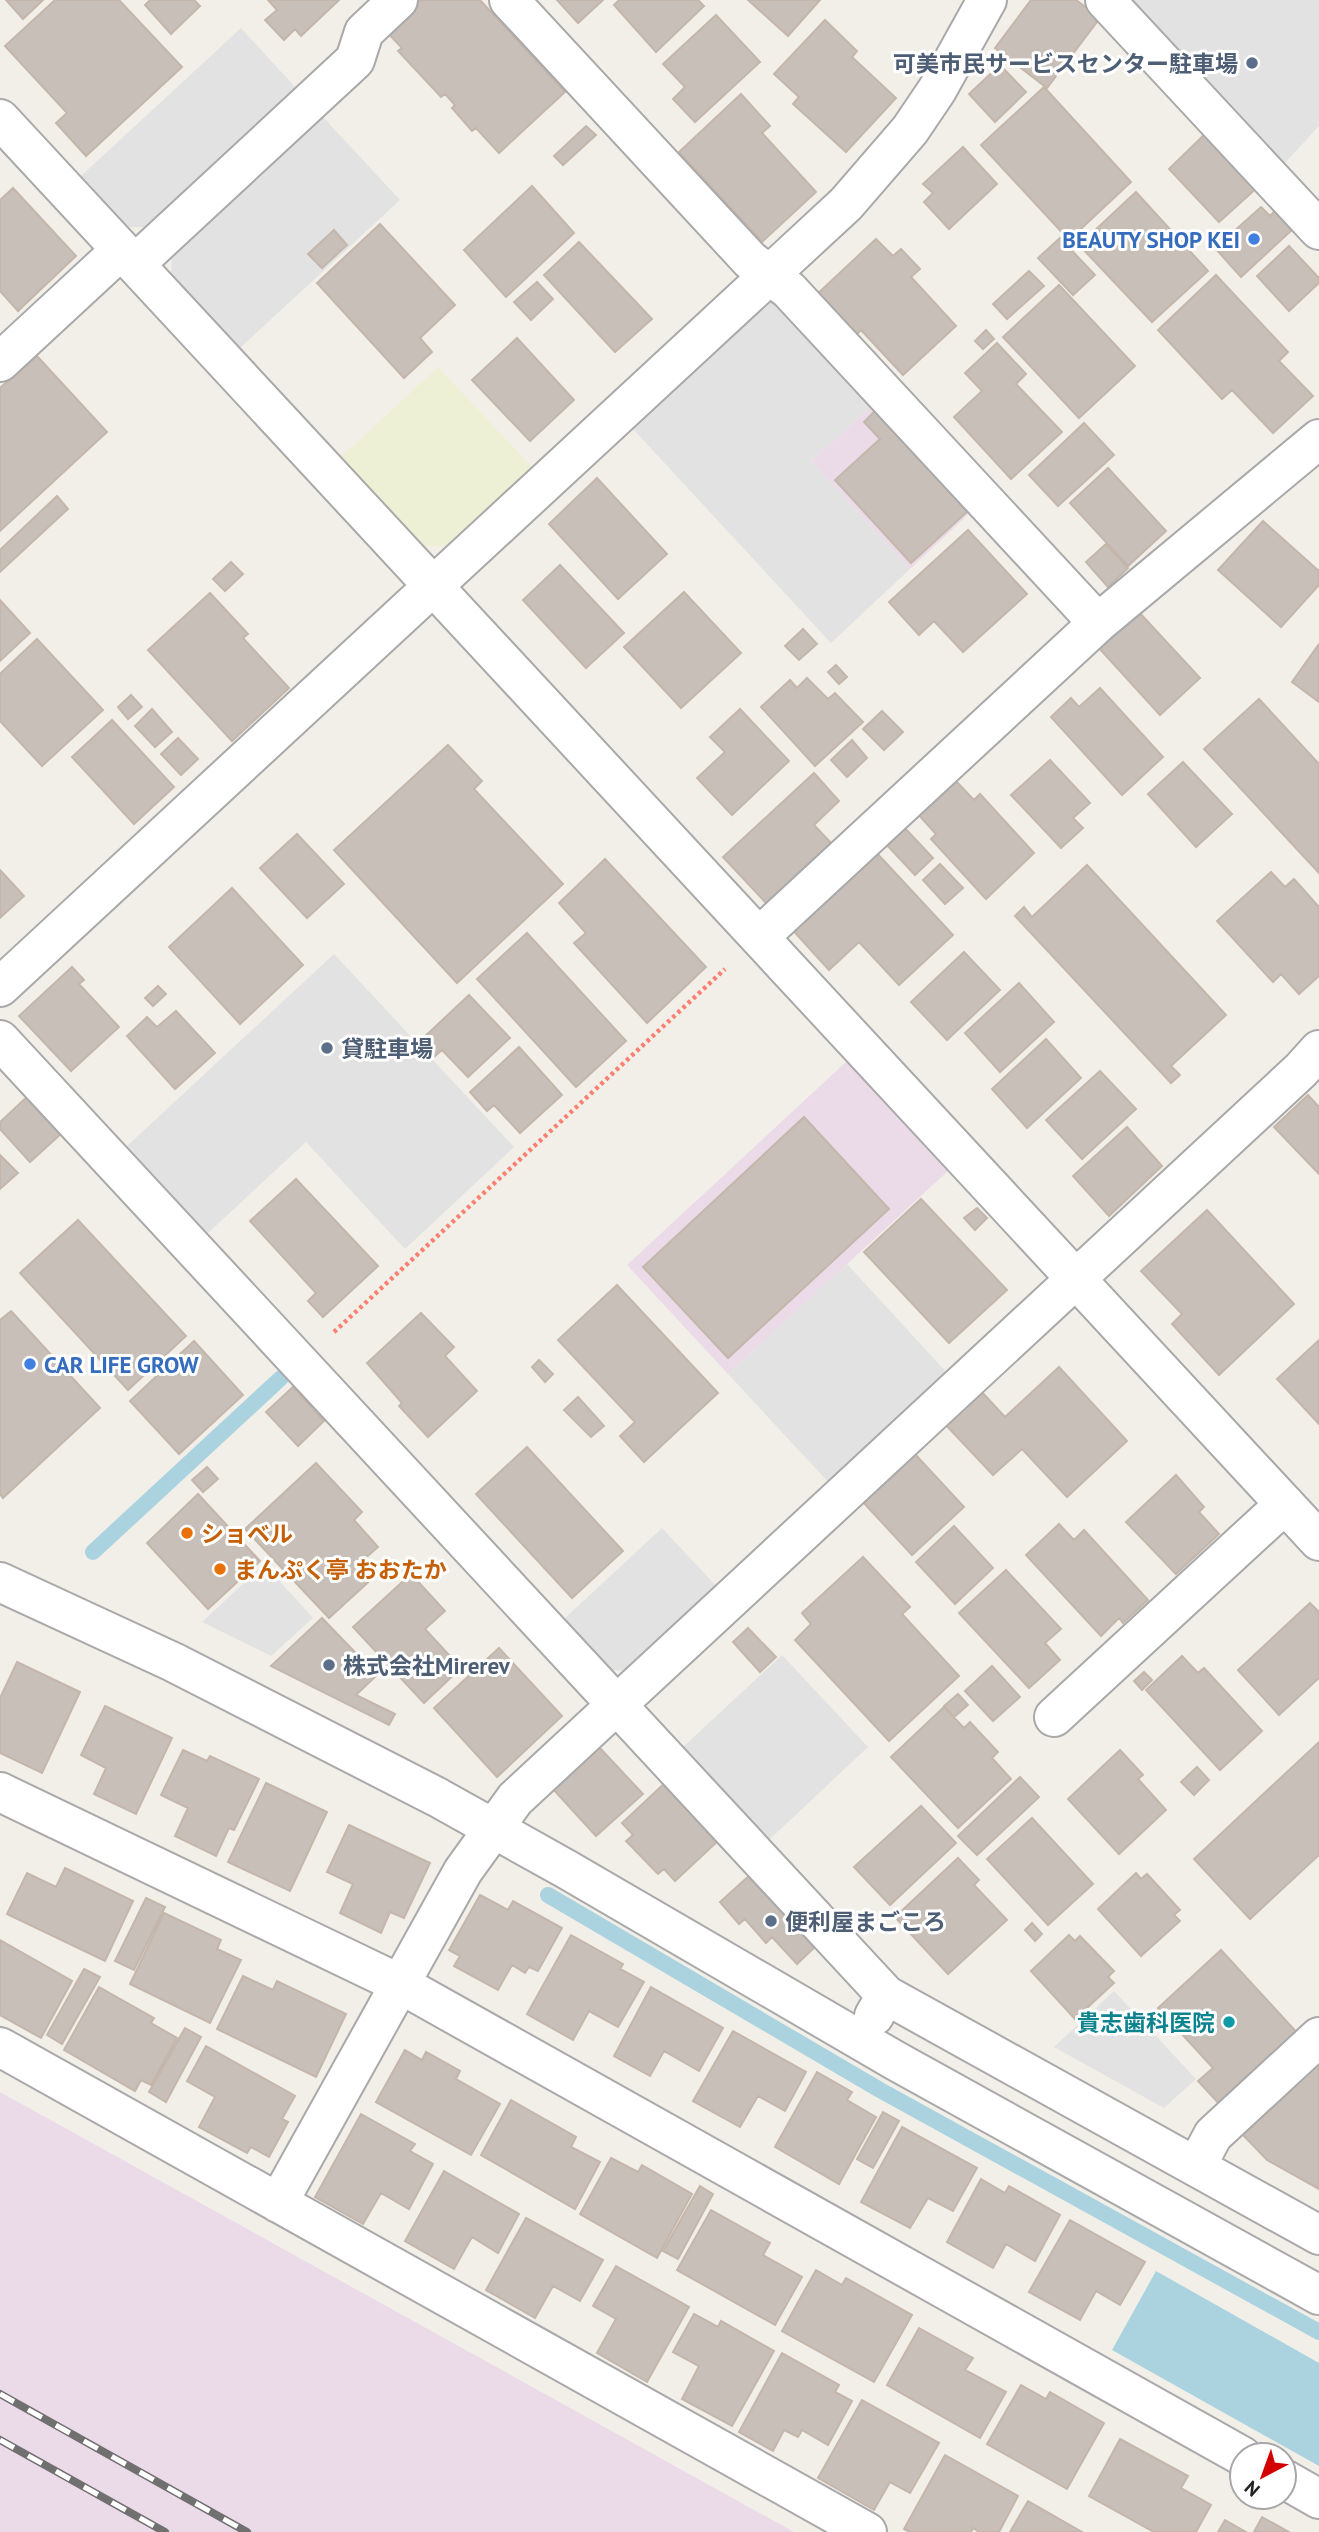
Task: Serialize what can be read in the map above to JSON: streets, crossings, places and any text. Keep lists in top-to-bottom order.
{
  "places": [
    "可美市民サービスセンター駐車場",
    "BEAUTY SHOP KEI",
    "貸駐車場",
    "CAR LIFE GROW",
    "ショベル",
    "まんぷく亭 おおたか",
    "株式会社Mirerev",
    "便利屋まごころ",
    "貴志歯科医院"
  ],
  "north": "bottom left"
}
